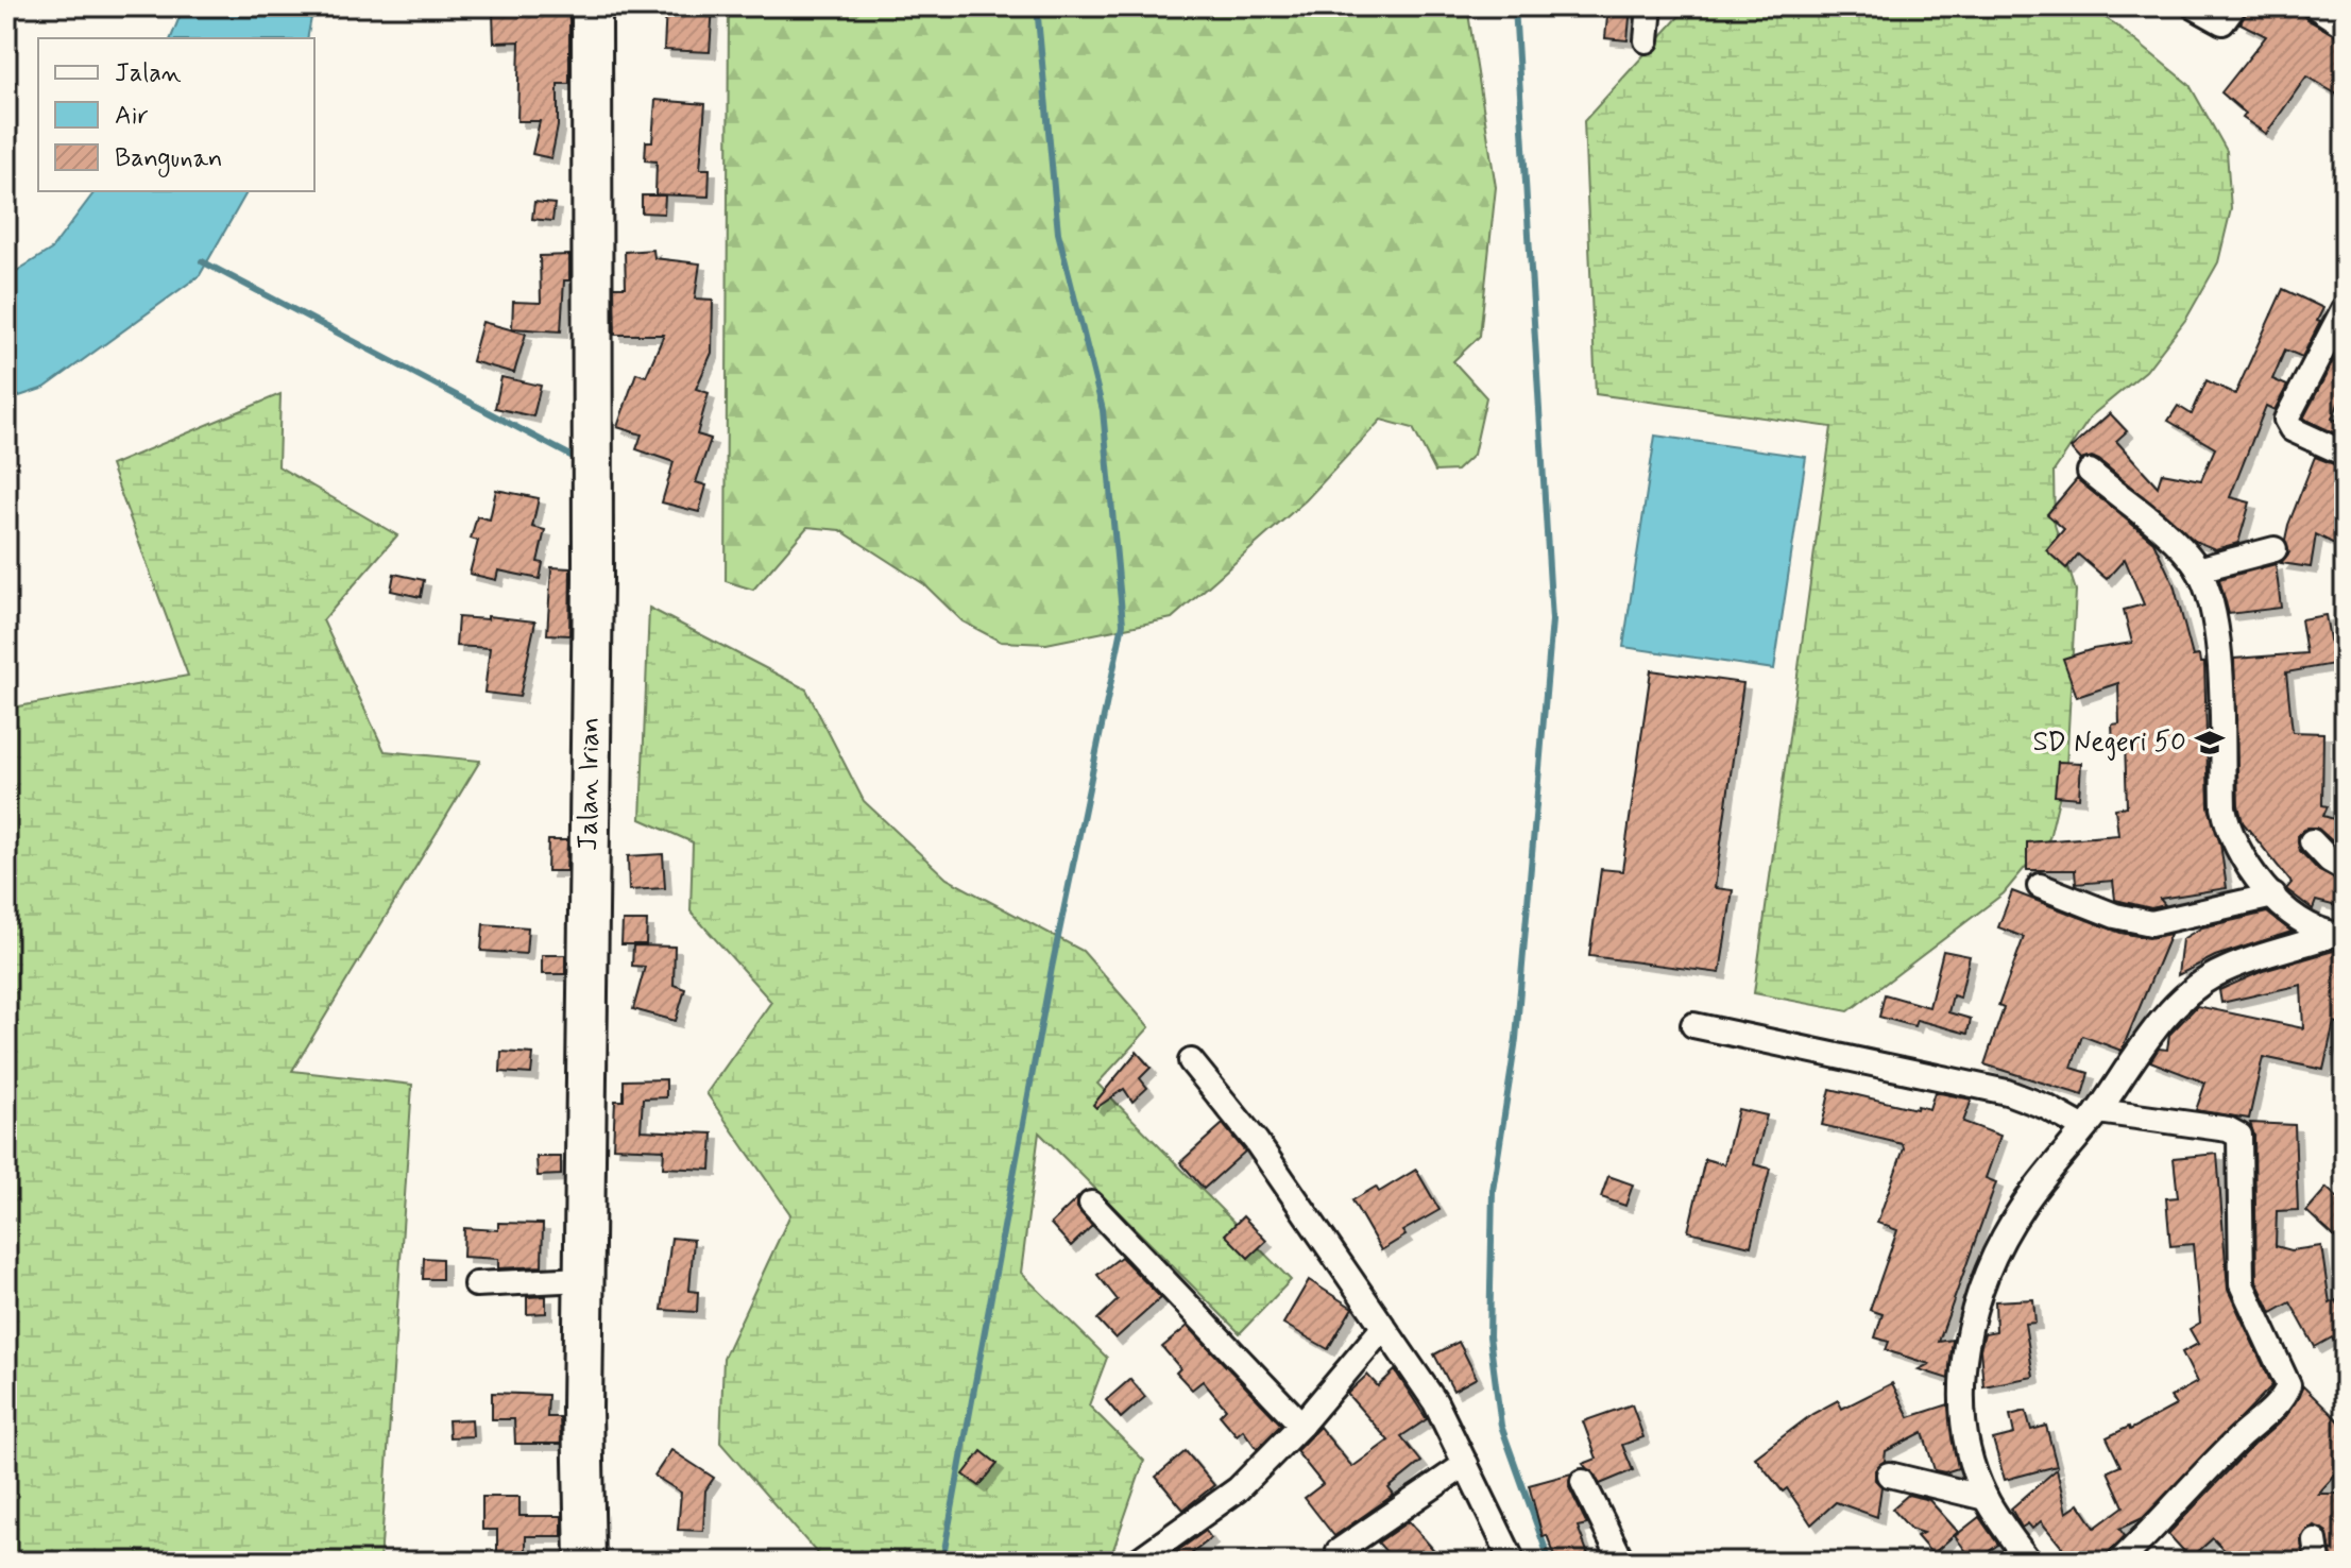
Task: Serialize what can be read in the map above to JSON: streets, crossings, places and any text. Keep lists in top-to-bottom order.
{
  "streets": {
    "main road": ["Jalan Irian"]
  },
  "places": {
    "school or university": ["SD Negeri 50"]
  },
  "legend": ["Jalan", "Air", "Bangunan"]
}
